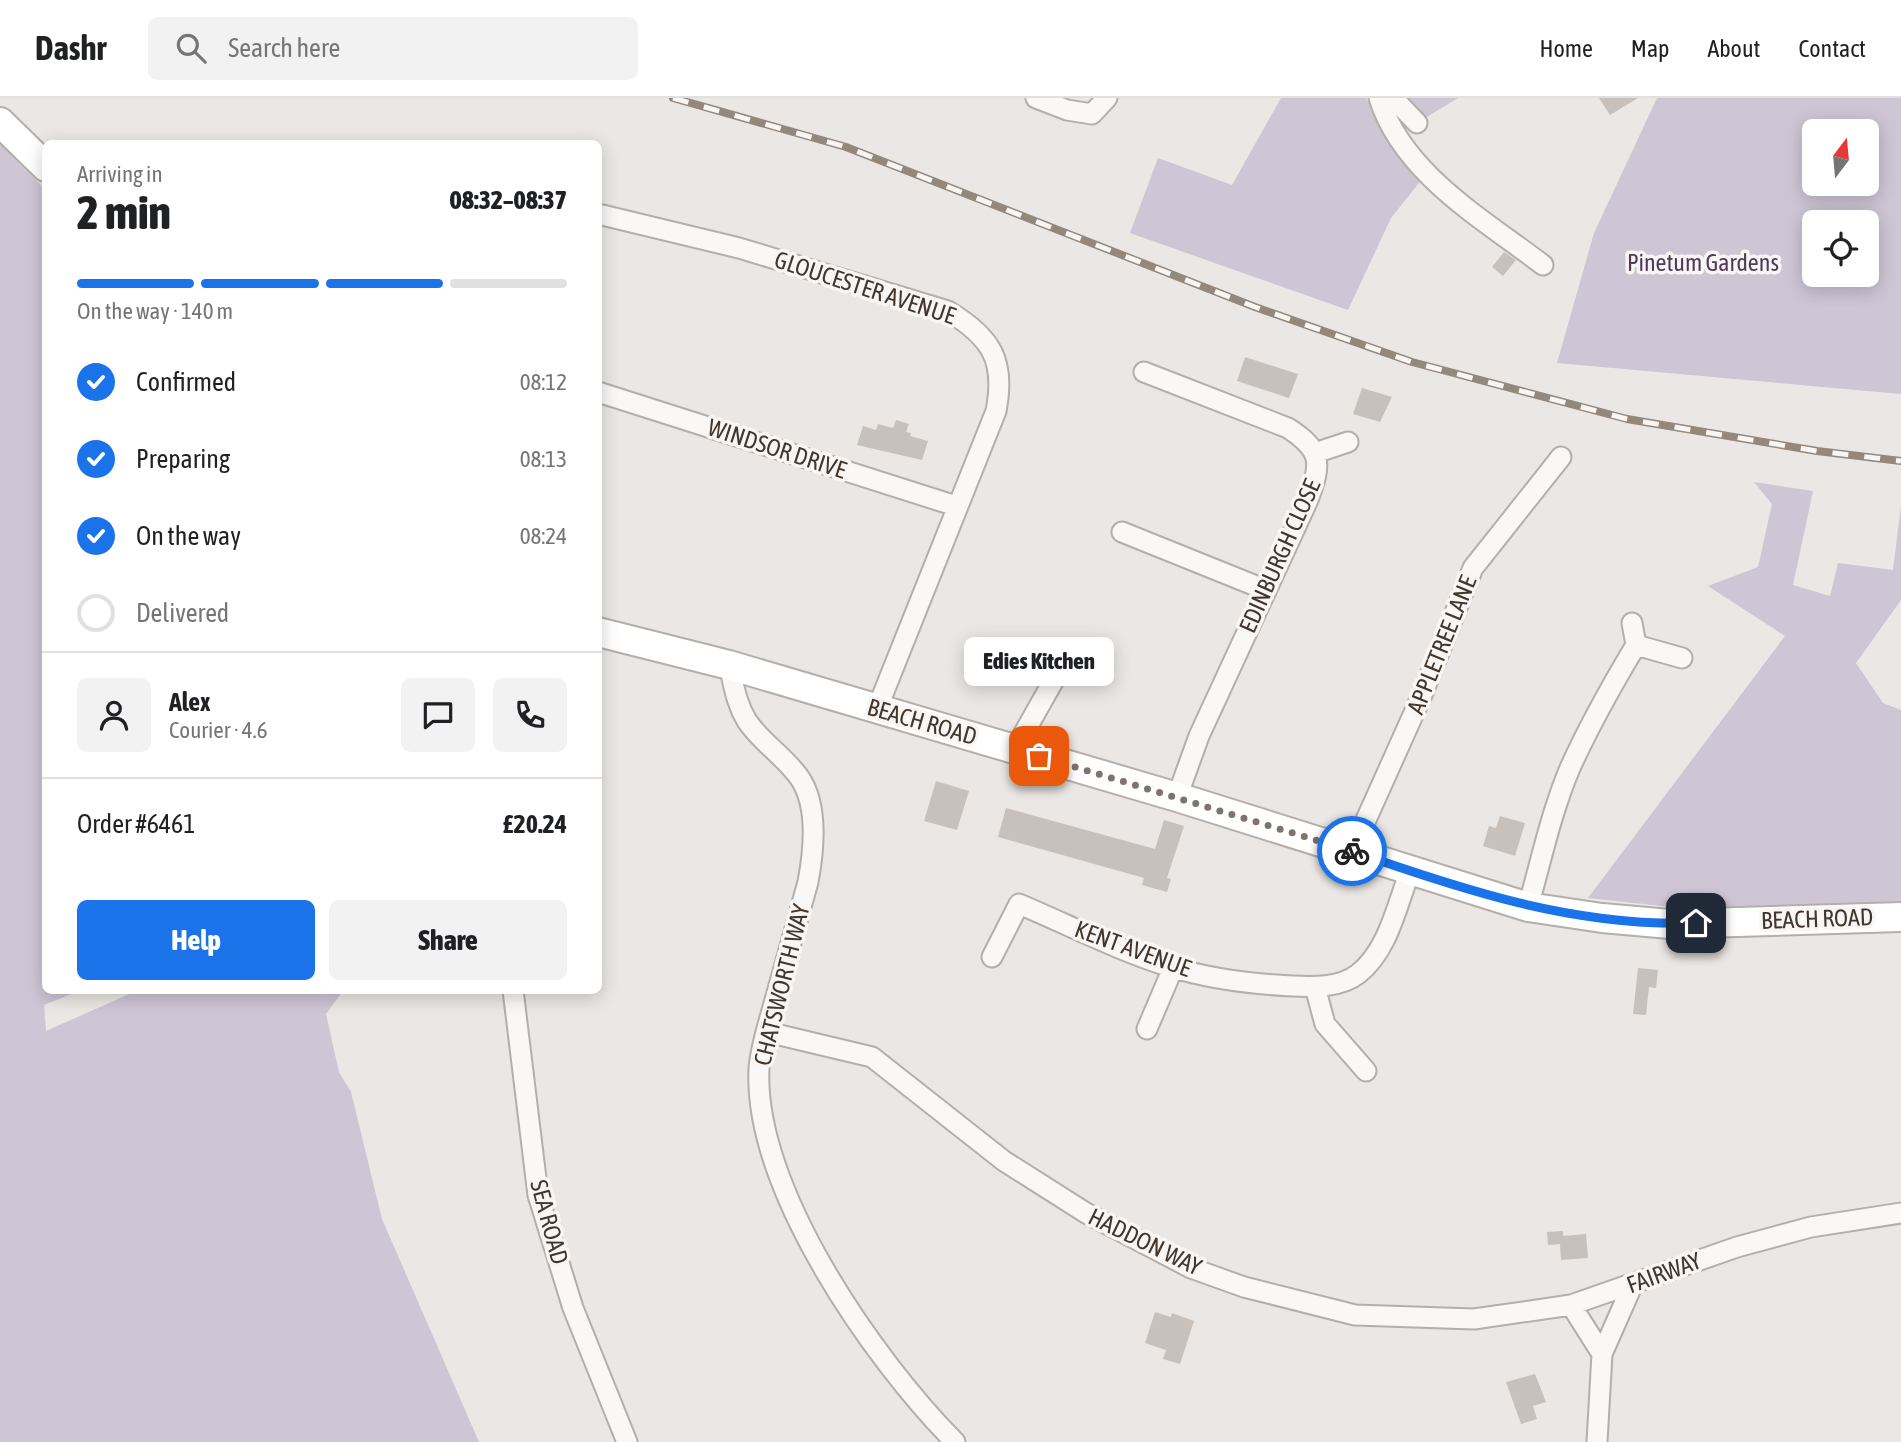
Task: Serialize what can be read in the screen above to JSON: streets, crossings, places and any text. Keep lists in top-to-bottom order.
{
  "streets": {
    "street": [
      "GLOUCESTER AVENUE",
      "WINDSOR DRIVE",
      "EDINBURGH CLOSE",
      "APPLETREE LANE",
      "BEACH ROAD",
      "KENT AVENUE",
      "CHATSWORTH WAY",
      "SEA ROAD",
      "HADDON WAY",
      "FAIRWAY"
    ]
  },
  "crossings": [
    ["GLOUCESTER AVENUE", "WINDSOR DRIVE"],
    ["GLOUCESTER AVENUE", "BEACH ROAD"],
    ["EDINBURGH CLOSE", "BEACH ROAD"],
    ["APPLETREE LANE", "BEACH ROAD"],
    ["BEACH ROAD", "KENT AVENUE"],
    ["BEACH ROAD", "CHATSWORTH WAY"],
    ["CHATSWORTH WAY", "HADDON WAY"],
    ["HADDON WAY", "FAIRWAY"]
  ],
  "parks": ["Pinetum Gardens"],
  "places": ["Edies Kitchen"],
  "north": "top",
  "page": {
    "header": "Dashr",
    "search": "Search here",
    "nav": [
      "Home",
      "Map",
      "About",
      "Contact"
    ],
    "heading": ["2 min", "Arriving in", "08:32–08:37"],
    "panel": [
      "Alex",
      "Courier · 4.6",
      "Order #6461",
      "£20.24"
    ],
    "bar": "On the way · 140 m",
    "list": [
      ["Confirmed", "08:12"],
      ["Preparing", "08:13"],
      ["On the way", "08:24"],
      "Delivered"
    ],
    "bubble": "Edies Kitchen",
    "buttons": ["Help", "Share"]
  }
}
